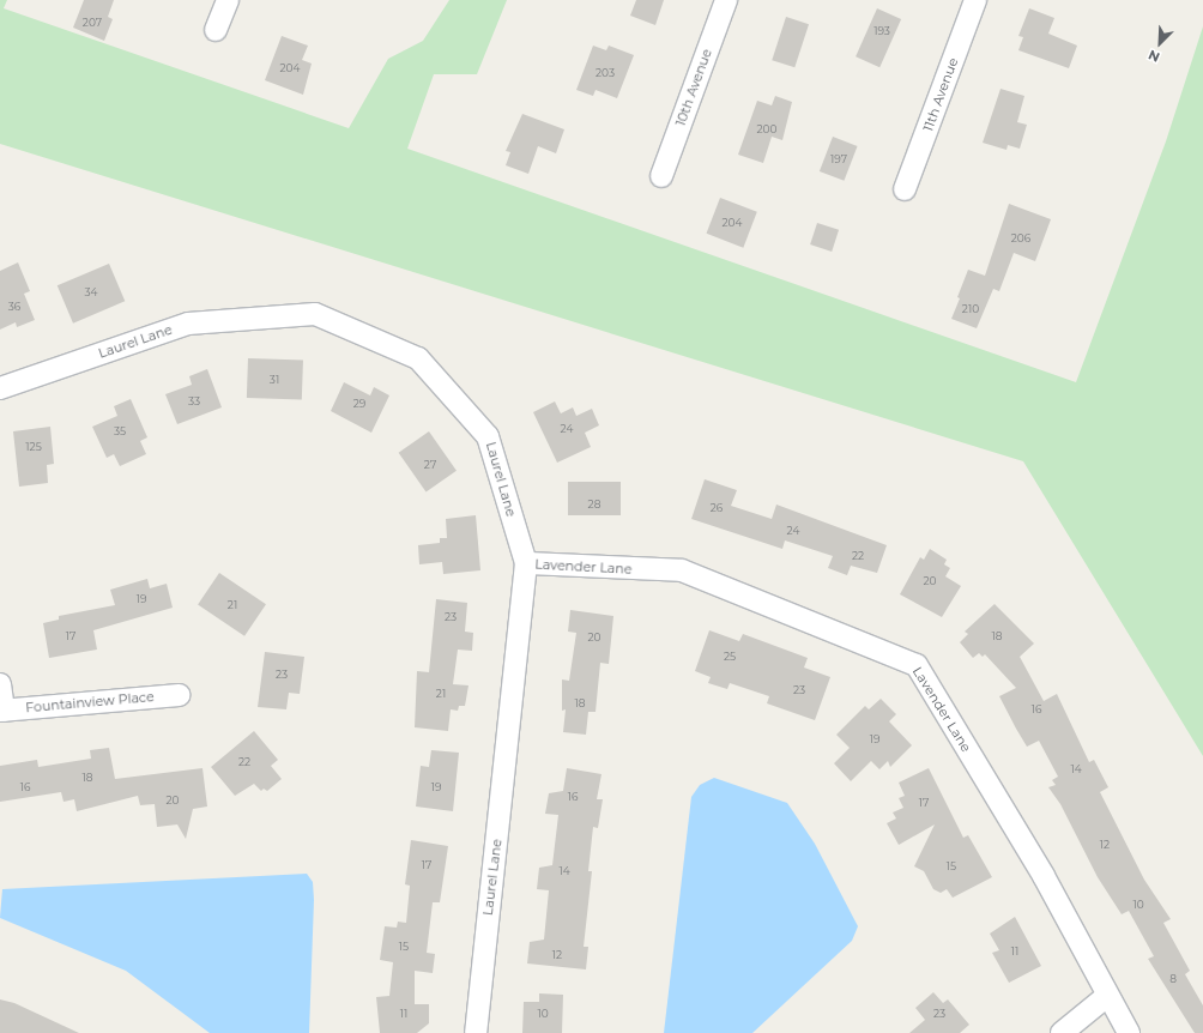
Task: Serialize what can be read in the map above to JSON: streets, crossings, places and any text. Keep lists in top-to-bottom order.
{
  "streets": {
    "street": [
      "10th Avenue",
      "11th Avenue",
      "Laurel Lane",
      "Lavender Lane",
      "Fountainview Place"
    ]
  },
  "crossings": [
    ["Laurel Lane", "Lavender Lane"]
  ],
  "house_numbers": [
    "207",
    "193",
    "204",
    "203",
    "200",
    "197",
    "204",
    "206",
    "34",
    "36",
    "210",
    "31",
    "33",
    "29",
    "24",
    "35",
    "125",
    "27",
    "28",
    "26",
    "24",
    "22",
    "20",
    "19",
    "21",
    "23",
    "17",
    "18",
    "20",
    "25",
    "23",
    "23",
    "21",
    "18",
    "16",
    "19",
    "22",
    "14",
    "18",
    "16",
    "19",
    "16",
    "20",
    "17",
    "12",
    "17",
    "15",
    "14",
    "10",
    "15",
    "11",
    "12",
    "8",
    "11",
    "10",
    "23"
  ],
  "north": "bottom left"
}
